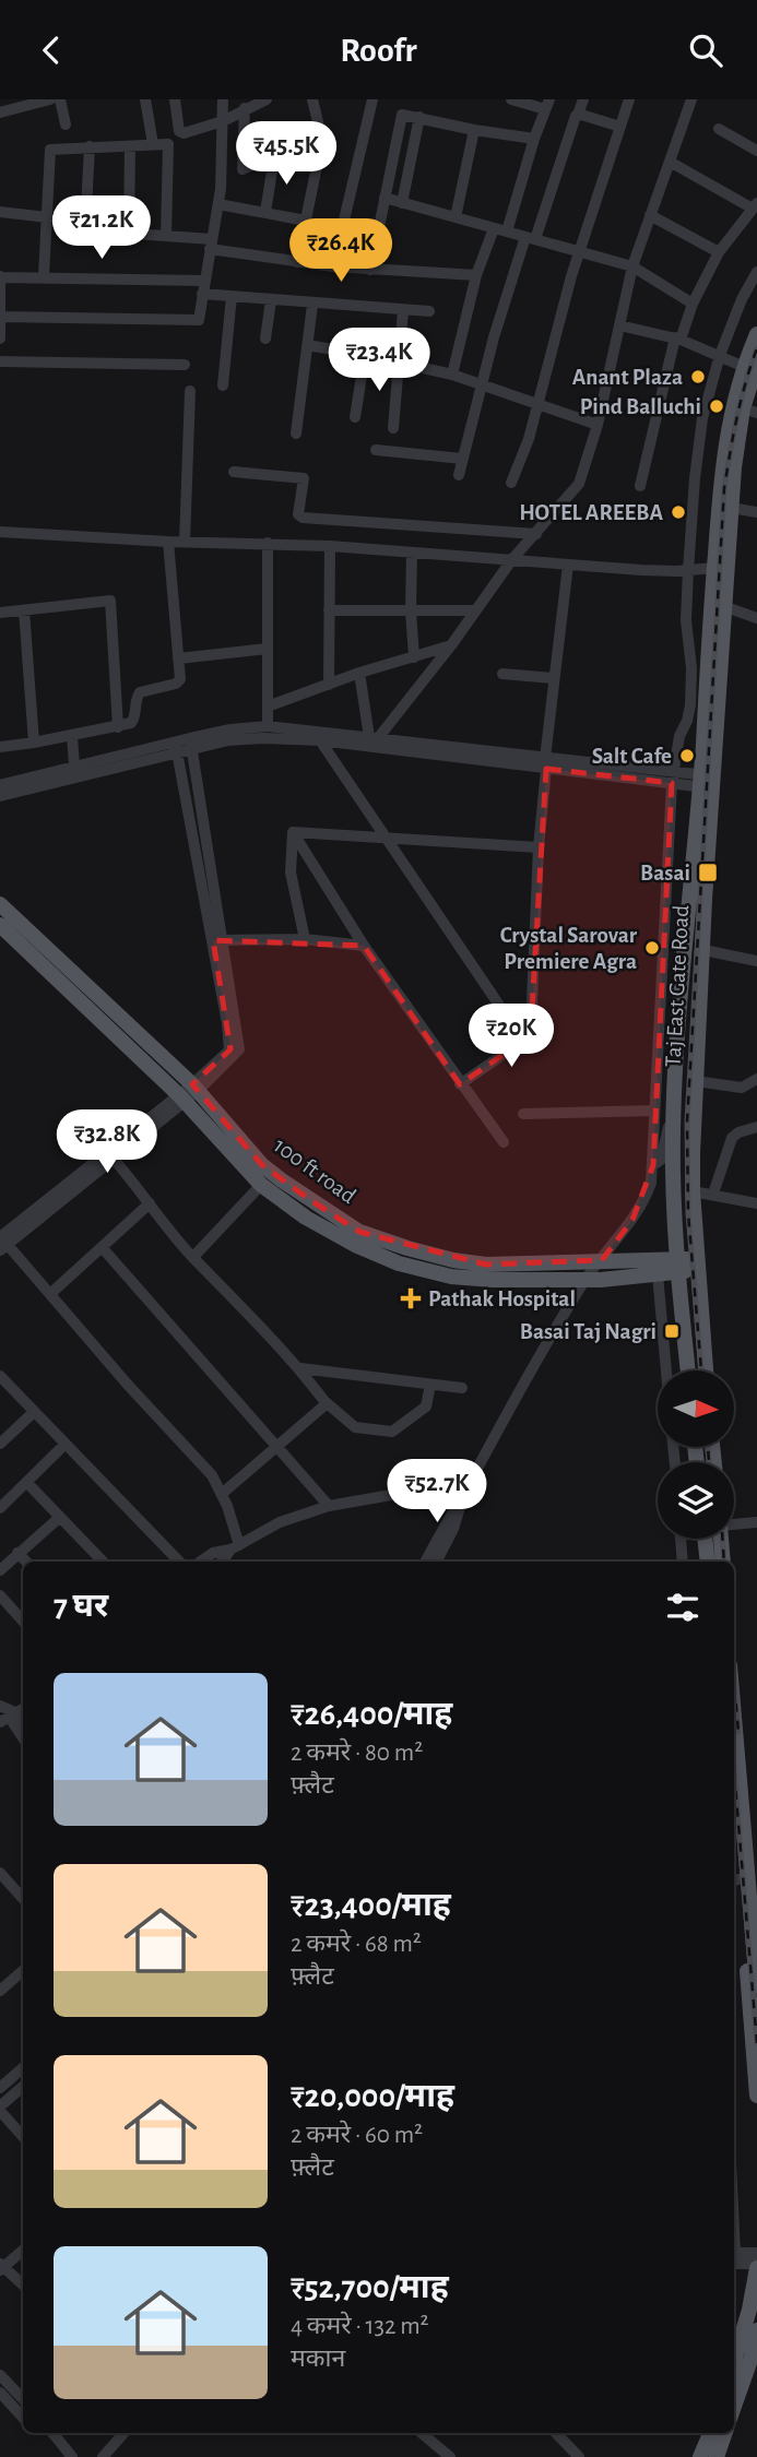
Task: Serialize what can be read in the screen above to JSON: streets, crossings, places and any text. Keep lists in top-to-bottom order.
{
  "streets": {
    "main road": ["Taj East Gate Road", "100 ft road"]
  },
  "crossings": [
    ["Taj East Gate Road", "100 ft road"]
  ],
  "places": {
    "other": [
      "Anant Plaza",
      "Pind Balluchi",
      "HOTEL AREEBA",
      "Salt Cafe",
      "Crystal Sarovar Premiere Agra"
    ],
    "transit": ["Basai", "Basai Taj Nagri"],
    "health": ["Pathak Hospital"]
  },
  "north": "right",
  "page": {
    "header": "Roofr",
    "price": [
      "₹45.5K",
      "₹21.2K",
      "₹26.4K",
      "₹23.4K",
      "₹20K",
      "₹32.8K",
      "₹52.7K"
    ],
    "heading": "7 घर",
    "list": [
      {
        "name": "₹26,400/माह",
        "note": "2 कमरे · 80 m² · फ़्लैट"
      },
      {
        "name": "₹23,400/माह",
        "note": "2 कमरे · 68 m² · फ़्लैट"
      },
      {
        "name": "₹20,000/माह",
        "note": "2 कमरे · 60 m² · फ़्लैट"
      },
      {
        "name": "₹52,700/माह",
        "note": "4 कमरे · 132 m² · मकान"
      }
    ]
  }
}
